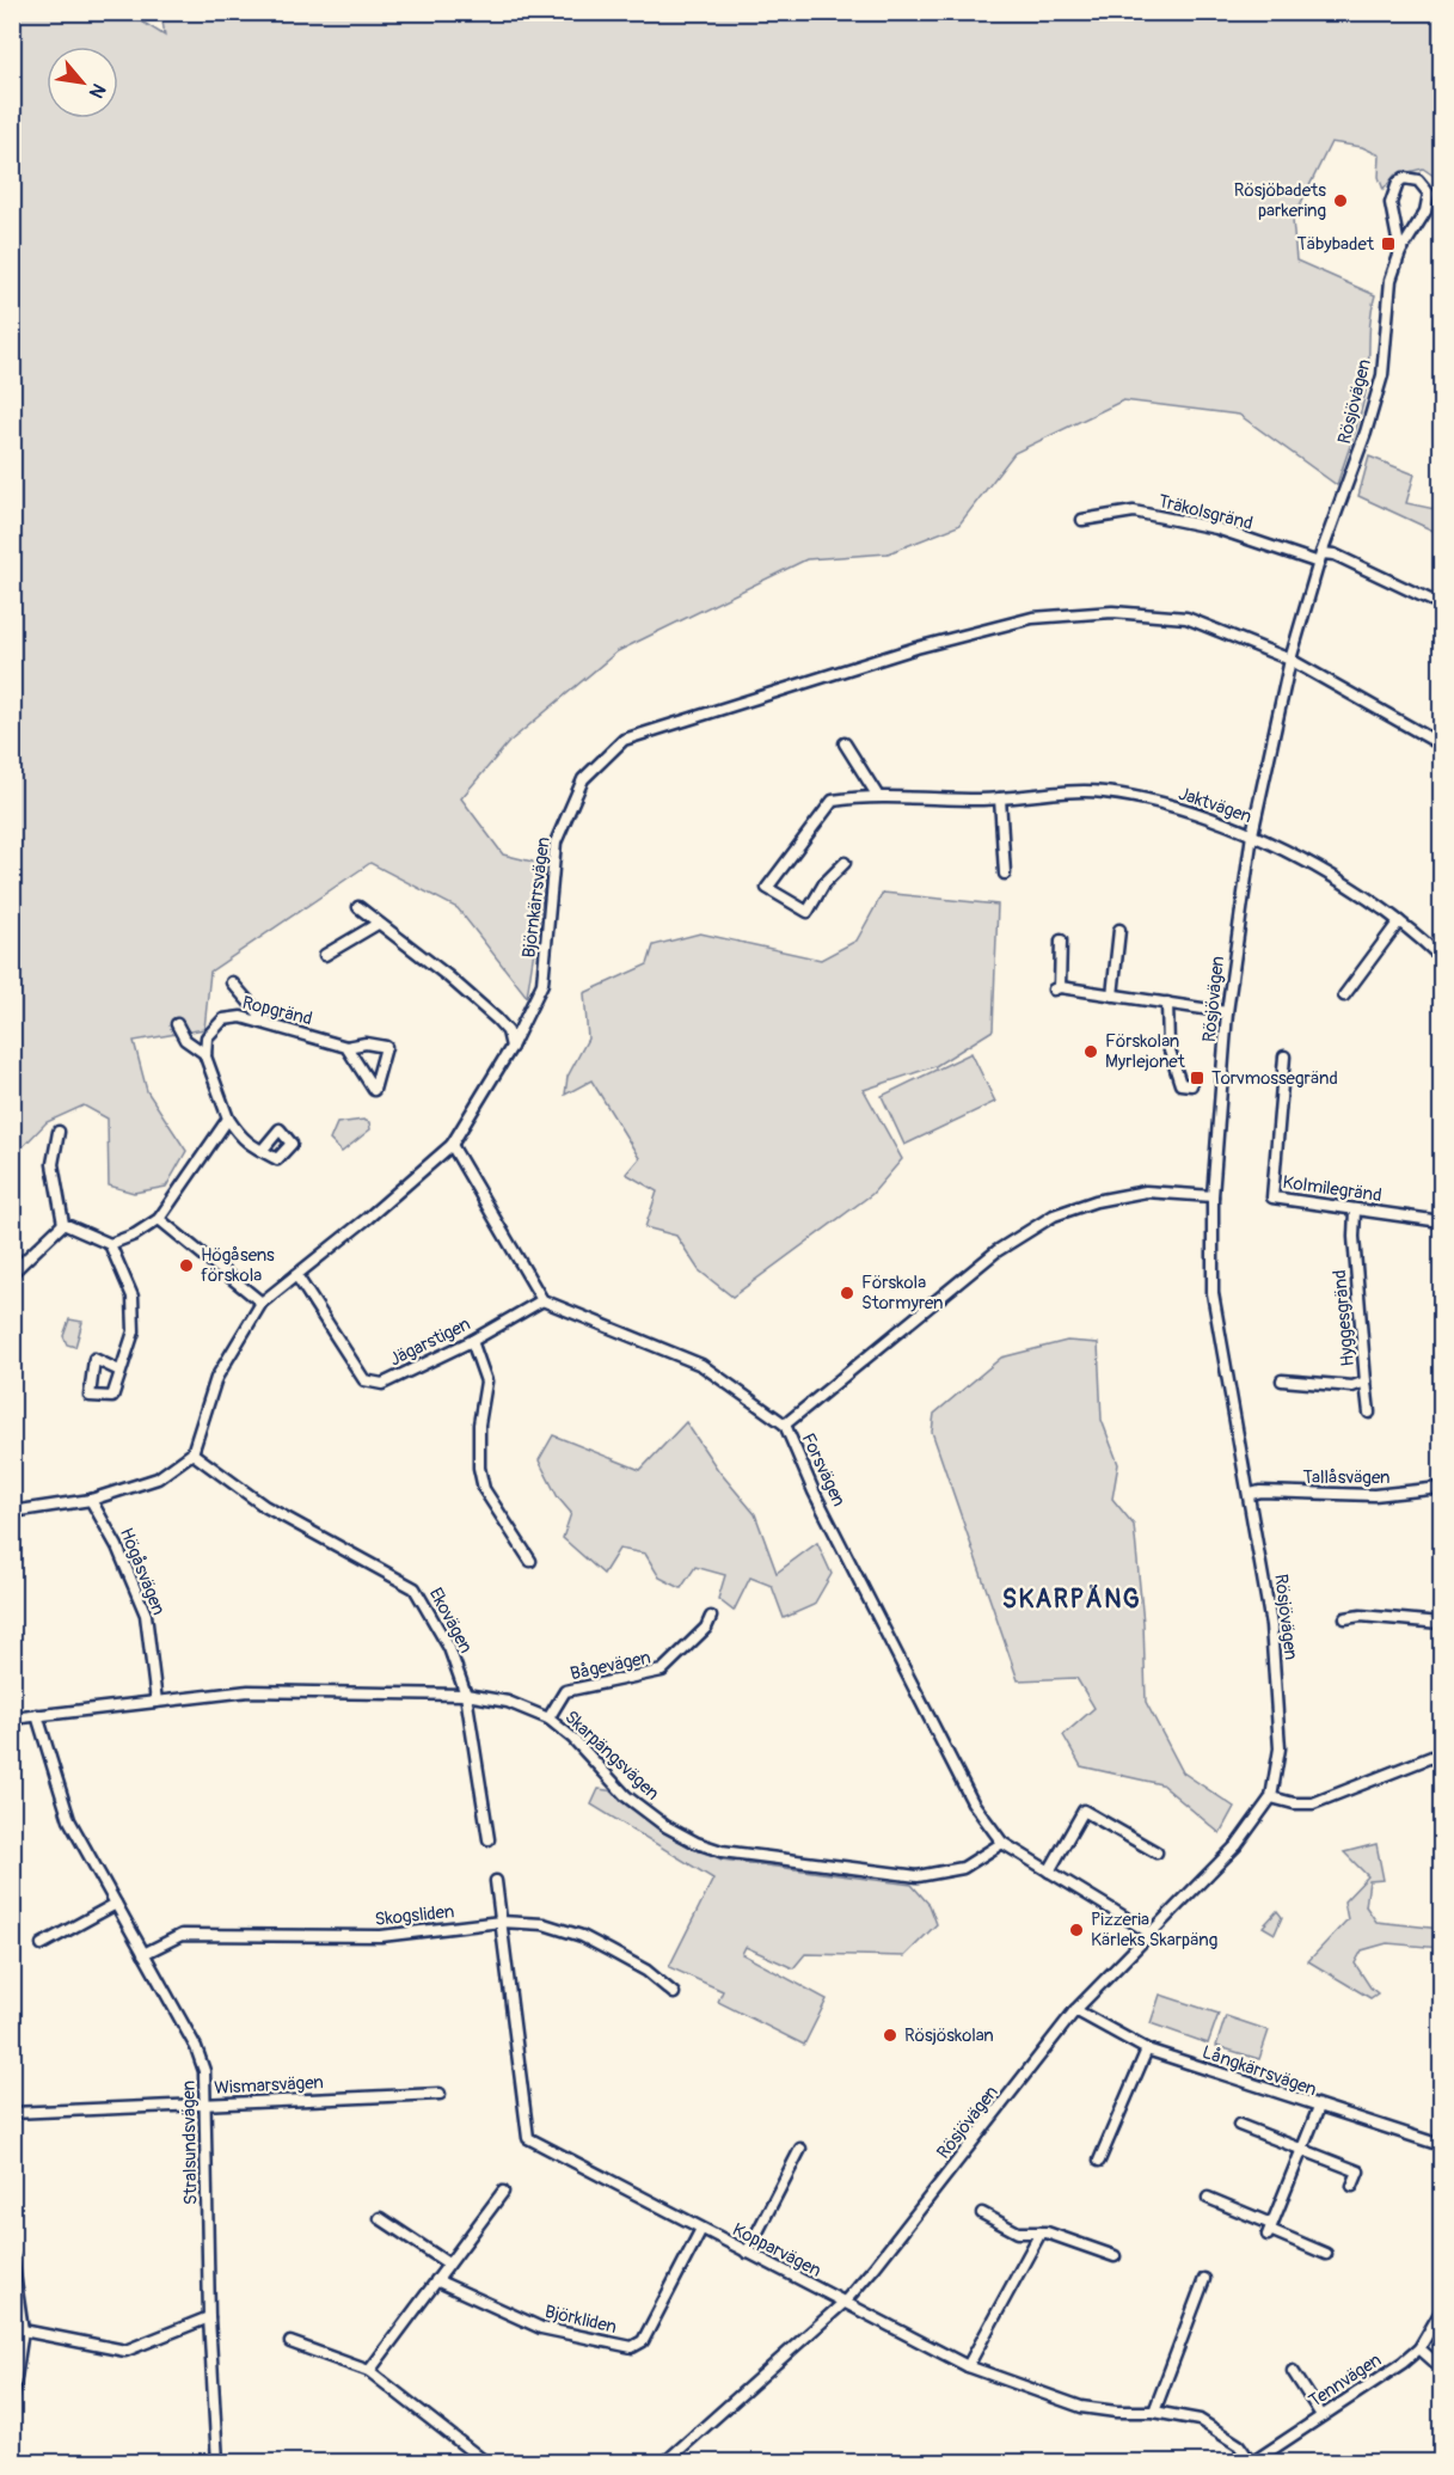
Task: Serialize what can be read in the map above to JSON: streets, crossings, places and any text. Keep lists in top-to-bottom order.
{
  "streets": {
    "street": [
      "Rösjövägen",
      "Träkolsgränd",
      "Jaktvägen",
      "Björnkärrsvägen",
      "Ropgränd",
      "Kolmilegränd",
      "Hyggesgränd",
      "Jägarstigen",
      "Forsvägen",
      "Tallåsvägen",
      "Högåsvägen",
      "Ekovägen",
      "Bågevägen",
      "Skarpängsvägen",
      "Skogsliden",
      "Långkärrsvägen",
      "Wismarsvägen",
      "Stralsundsvägen",
      "Kopparvägen",
      "Björkliden",
      "Tennvägen"
    ]
  },
  "crossings": [
    ["Rösjövägen", "Träkolsgränd"],
    ["Rösjövägen", "Jaktvägen"],
    ["Rösjövägen", "Björnkärrsvägen"],
    ["Rösjövägen", "Forsvägen"],
    ["Rösjövägen", "Tallåsvägen"],
    ["Rösjövägen", "Långkärrsvägen"],
    ["Rösjövägen", "Kopparvägen"],
    ["Björnkärrsvägen", "Jägarstigen"],
    ["Björnkärrsvägen", "Ekovägen"],
    ["Kolmilegränd", "Hyggesgränd"],
    ["Jägarstigen", "Forsvägen"],
    ["Forsvägen", "Skarpängsvägen"],
    ["Högåsvägen", "Skarpängsvägen"],
    ["Ekovägen", "Skarpängsvägen"],
    ["Bågevägen", "Skarpängsvägen"],
    ["Skarpängsvägen", "Stralsundsvägen"],
    ["Skogsliden", "Stralsundsvägen"],
    ["Skogsliden", "Kopparvägen"],
    ["Wismarsvägen", "Stralsundsvägen"],
    ["Kopparvägen", "Björkliden"],
    ["Kopparvägen", "Tennvägen"]
  ],
  "districts": ["SKARPÄNG"],
  "places": {
    "other": [
      "Rösjöbadets parkering",
      "Förskolan Myrlejonet",
      "Högåsens förskola",
      "Förskola Stormyren",
      "Pizzeria Kärleks Skarpäng",
      "Rösjöskolan"
    ],
    "transit": ["Täbybadet", "Torvmossegränd"]
  },
  "north": "bottom right"
}
